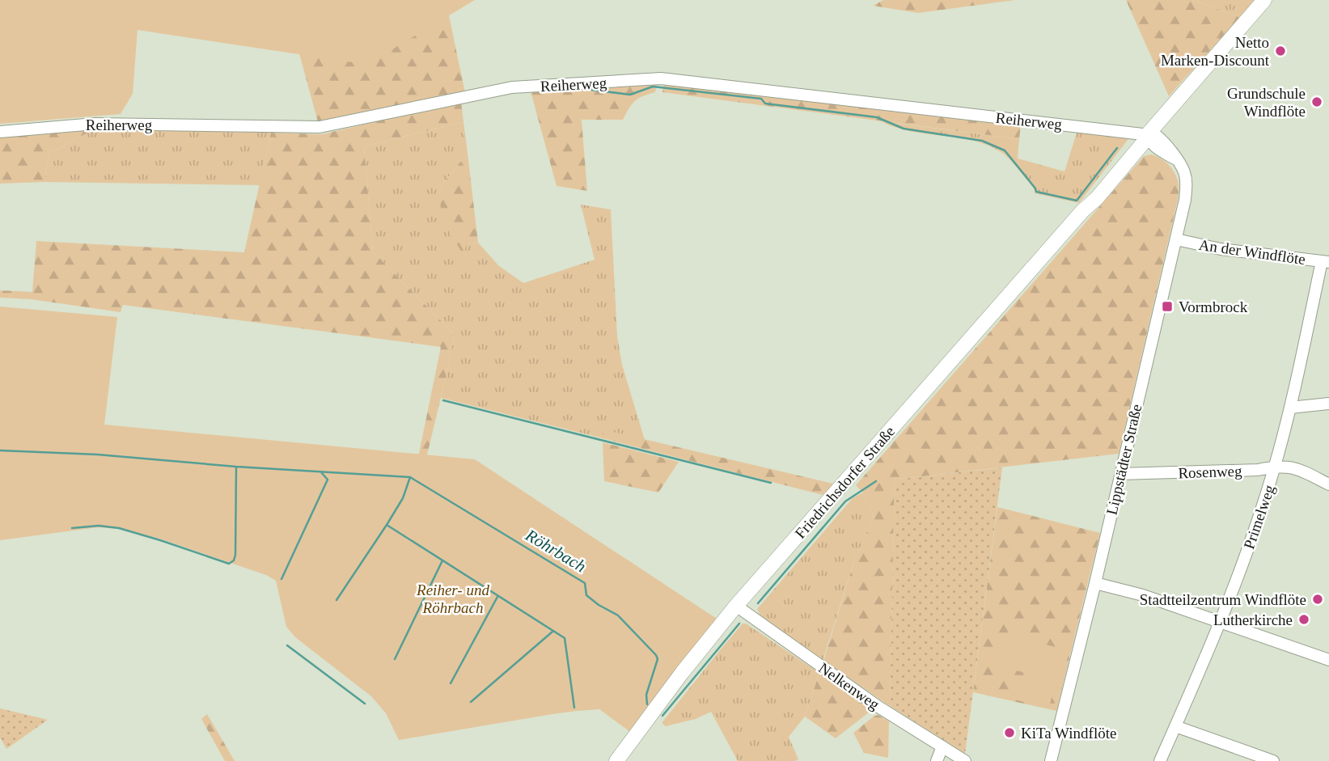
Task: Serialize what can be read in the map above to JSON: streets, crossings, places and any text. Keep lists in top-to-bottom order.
{
  "streets": {
    "main road": ["Friedrichsdorfer Straße"],
    "street": [
      "Reiherweg",
      "An der Windflöte",
      "Lippstädter Straße",
      "Rosenweg",
      "Primelweg",
      "Nelkenweg"
    ]
  },
  "crossings": [
    ["Reiherweg", "Lippstädter Straße"],
    ["Reiherweg", "Friedrichsdorfer Straße"],
    ["An der Windflöte", "Lippstädter Straße"],
    ["An der Windflöte", "Primelweg"],
    ["Lippstädter Straße", "Rosenweg"],
    ["Lippstädter Straße", "Friedrichsdorfer Straße"],
    ["Rosenweg", "Primelweg"],
    ["Friedrichsdorfer Straße", "Nelkenweg"]
  ],
  "water": ["Röhrbach"],
  "parks": ["Reiher- und Röhrbach"],
  "places": {
    "other": [
      "Netto Marken-Discount",
      "Grundschule Windflöte",
      "Stadtteilzentrum Windflöte",
      "Lutherkirche",
      "KiTa Windflöte"
    ],
    "transit": ["Vormbrock"]
  }
}
